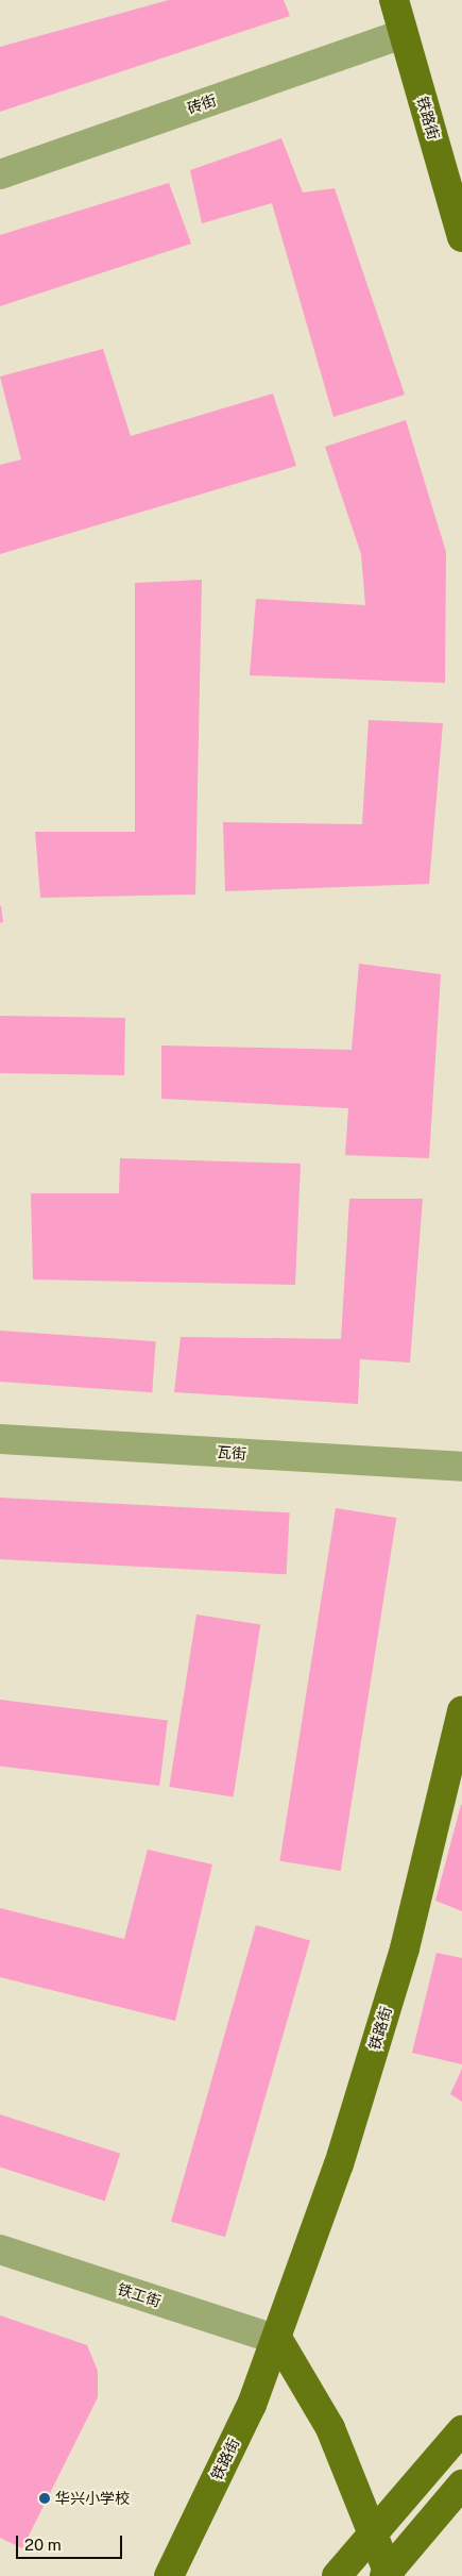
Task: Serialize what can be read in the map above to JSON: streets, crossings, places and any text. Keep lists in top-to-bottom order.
{
  "streets": {
    "main road": ["铁路街"],
    "street": ["砖街", "瓦街", "铁工街"]
  },
  "crossings": [
    ["砖街", "铁路街"],
    ["铁路街", "铁工街"]
  ],
  "places": ["华兴小学校"],
  "scale_bar": "20 m"
}
